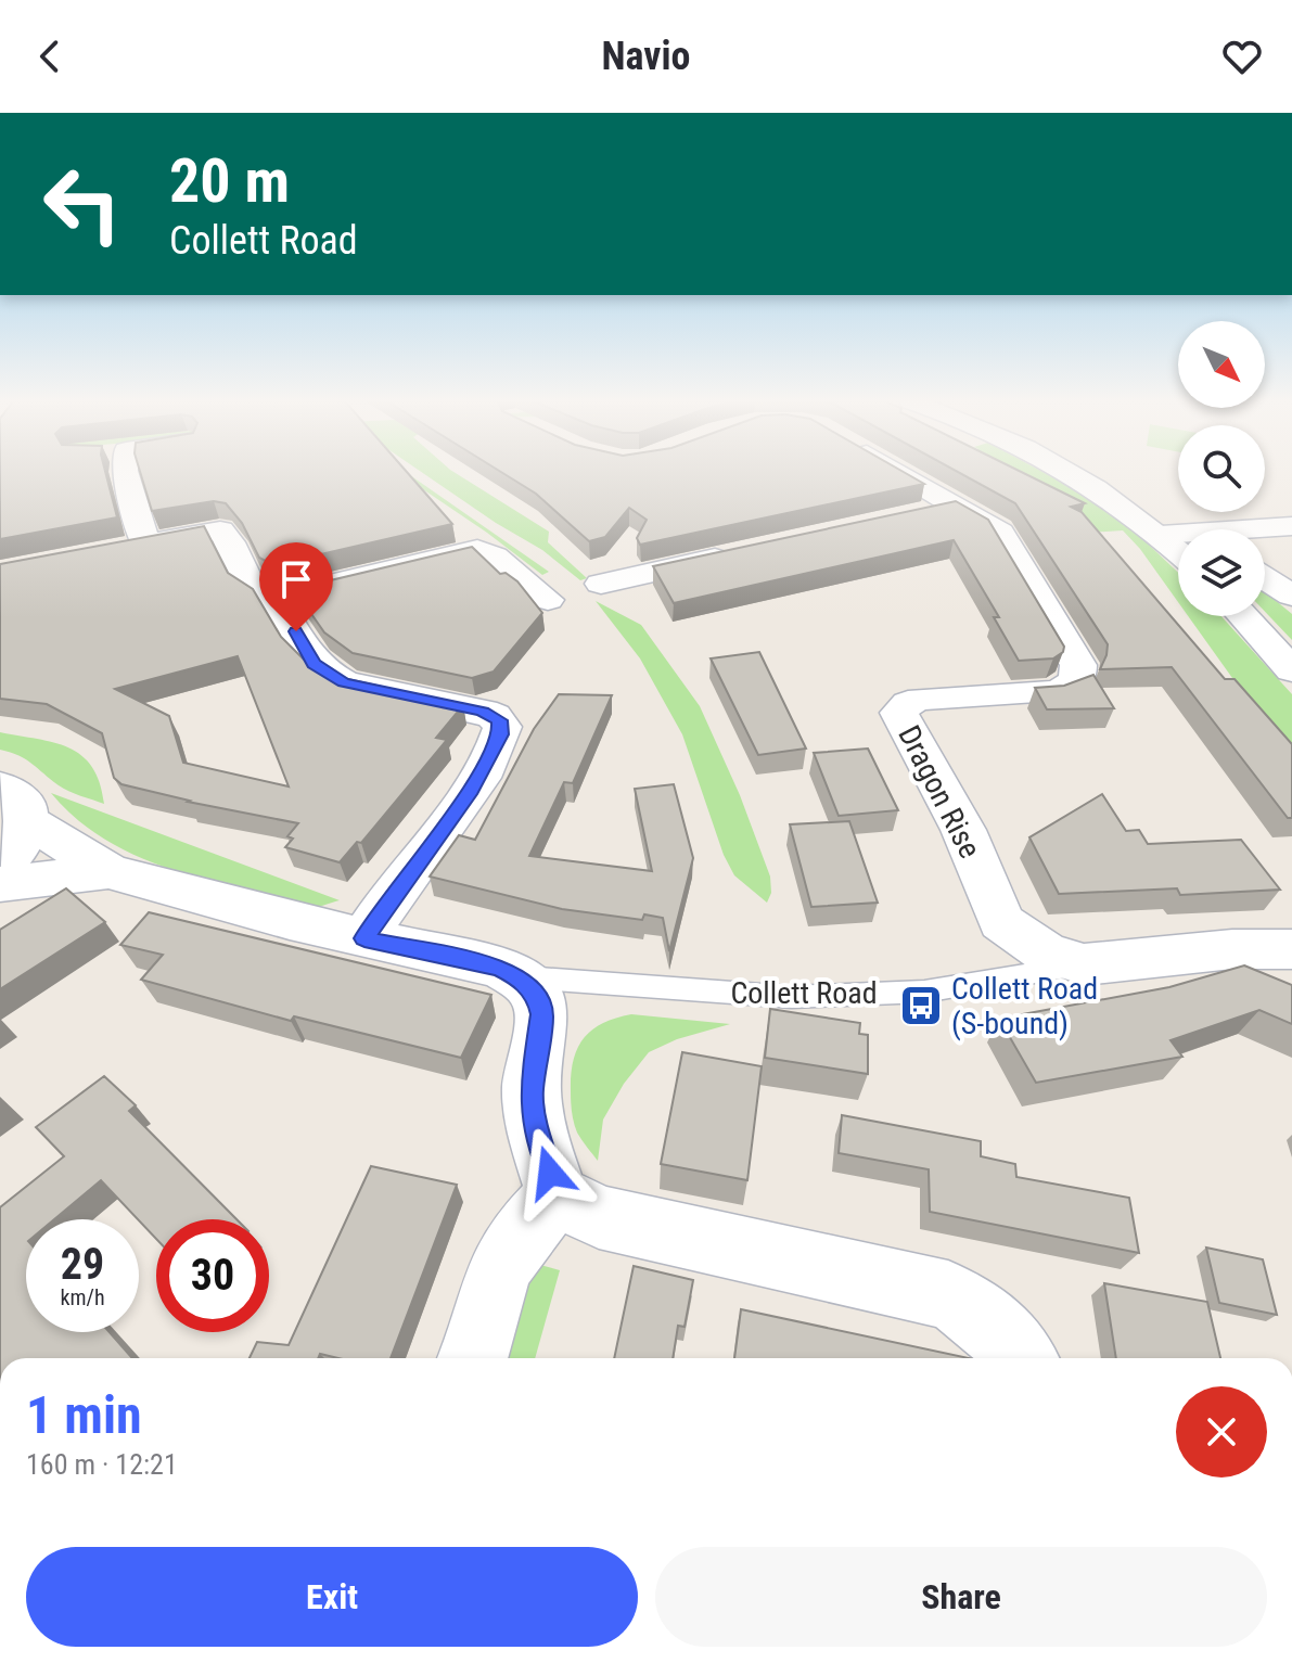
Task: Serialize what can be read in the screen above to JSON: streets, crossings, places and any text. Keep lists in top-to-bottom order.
{
  "streets": {
    "street": ["Dragon Rise", "Collett Road"]
  },
  "crossings": [
    ["Dragon Rise", "Collett Road"]
  ],
  "places": {
    "bus stop": ["Collett Road (S-bound)"]
  },
  "north": "bottom right",
  "page": {
    "header": "Navio",
    "turn": ["20 m", "Collett Road"],
    "speed": "29 km/h",
    "limit": "30",
    "heading": ["1 min", "160 m · 12:21"],
    "buttons": ["Exit", "Share"]
  }
}
